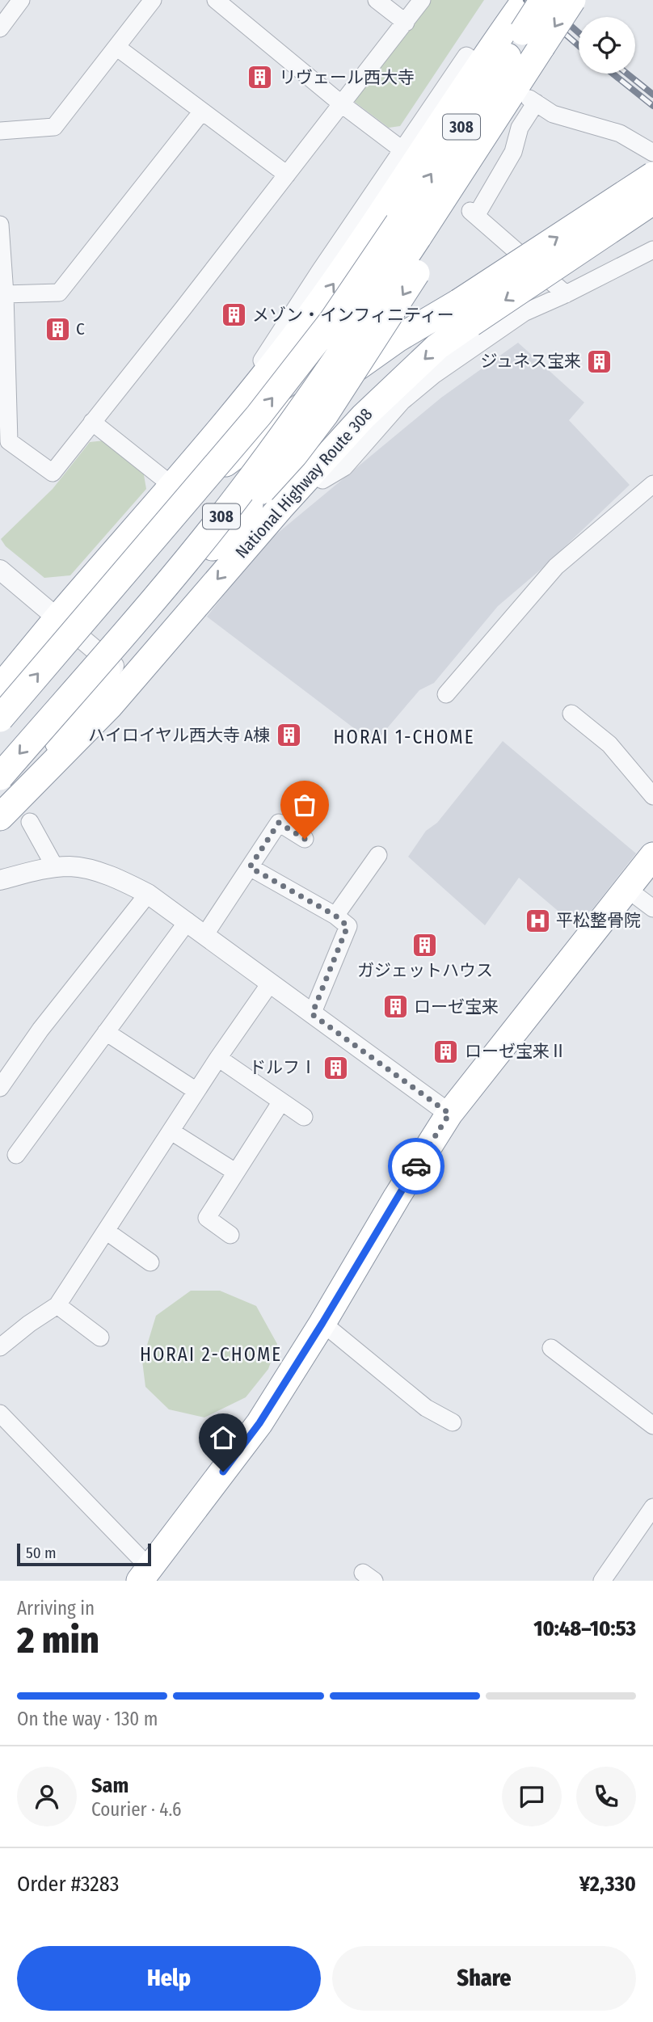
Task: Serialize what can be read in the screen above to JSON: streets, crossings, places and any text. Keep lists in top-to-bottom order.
{
  "streets": {
    "highway": ["308", "National Highway Route 308"]
  },
  "crossings": [
    ["308", "National Highway Route 308"]
  ],
  "districts": ["HORAI 1-CHOME", "HORAI 2-CHOME"],
  "places": {
    "building": [
      "リヴェール西大寺",
      "メゾン・インフィニティー",
      "C",
      "ジュネス宝来",
      "ハイロイヤル西大寺 A棟",
      "ガジェットハウス",
      "ローゼ宝来",
      "ローゼ宝来Ⅱ",
      "ドルフⅠ"
    ],
    "hospital": ["平松整骨院"]
  },
  "scale_bar": "50 m",
  "page": {
    "scale": "50 m",
    "heading": ["2 min", "Arriving in", "10:48–10:53"],
    "panel": [
      "Sam",
      "Courier · 4.6",
      "Order #3283",
      "¥2,330"
    ],
    "bar": "On the way · 130 m",
    "buttons": ["Help", "Share"]
  }
}
